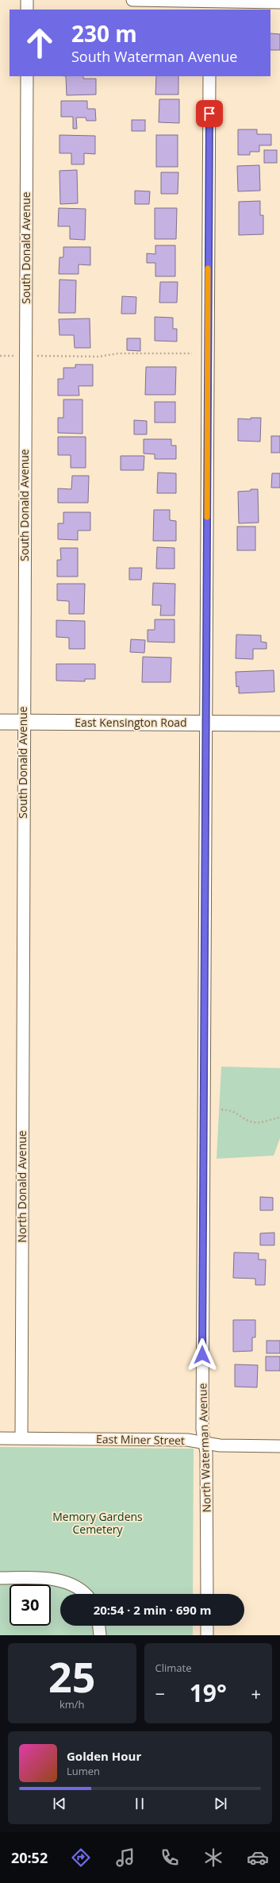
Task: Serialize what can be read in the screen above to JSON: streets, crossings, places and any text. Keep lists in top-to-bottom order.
{
  "streets": {
    "main road": ["East Kensington Road"],
    "street": [
      "South Donald Avenue",
      "North Donald Avenue",
      "East Miner Street",
      "North Waterman Avenue"
    ]
  },
  "crossings": [
    ["South Donald Avenue", "East Kensington Road"],
    ["South Donald Avenue", "North Donald Avenue"],
    ["East Kensington Road", "North Waterman Avenue"],
    ["North Donald Avenue", "East Miner Street"],
    ["East Miner Street", "North Waterman Avenue"]
  ],
  "parks": ["Memory Gardens Cemetery"],
  "page": {
    "turn": ["230 m", "South Waterman Avenue"],
    "limit": "30",
    "trip": "20:54 · 2 min · 690 m",
    "tile": [
      ["25", "km/h"],
      "Climate"
    ],
    "heat": ["−", "19°", "+"],
    "song": ["Golden Hour", "Lumen"],
    "tabs": "20:52"
  }
}
